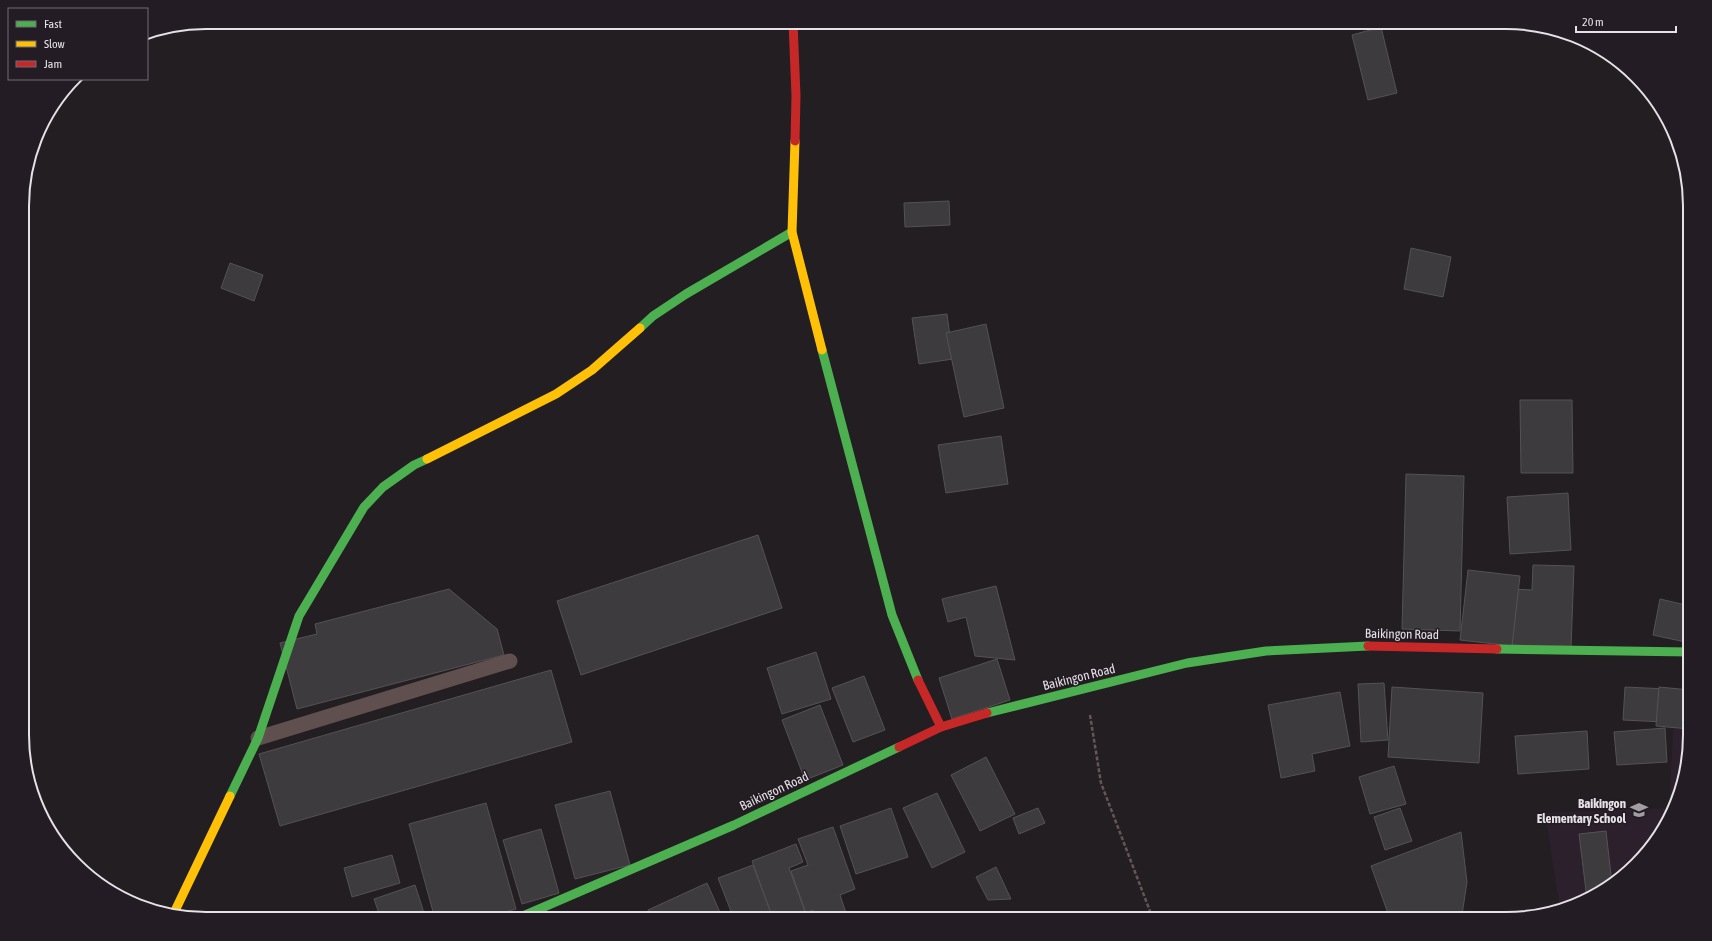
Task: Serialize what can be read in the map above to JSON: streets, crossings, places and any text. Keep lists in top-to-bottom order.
{
  "streets": {
    "street": ["Baikingon Road"]
  },
  "places": {
    "school or university": ["Baikingon Elementary School"]
  },
  "legend": ["Fast", "Slow", "Jam"],
  "scale_bar": "20 m"
}
